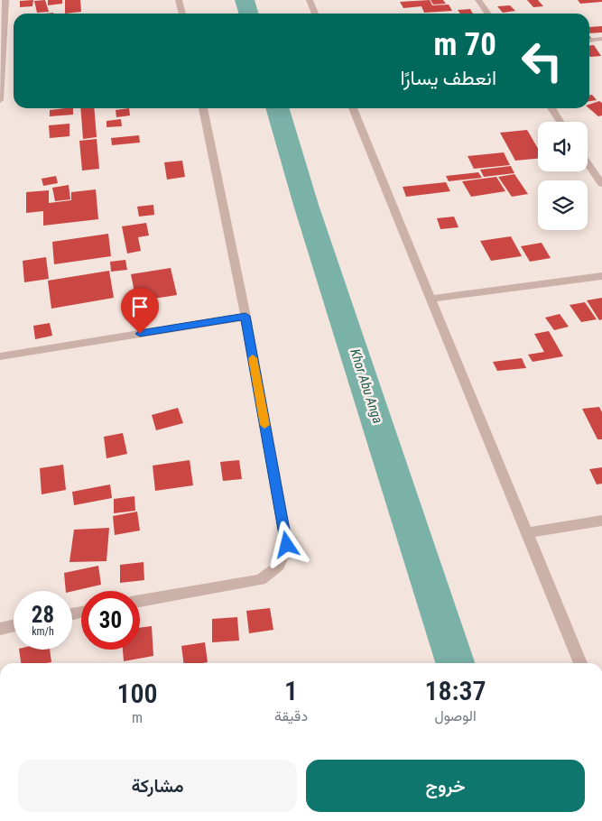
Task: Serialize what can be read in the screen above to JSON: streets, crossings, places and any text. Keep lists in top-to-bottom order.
{
  "water": ["Khor Abu Anga"],
  "page": {
    "turn": ["70 m", "انعطف يسارًا"],
    "speed": "28 km/h",
    "limit": "30",
    "eta": [
      "18:37",
      "الوصول",
      "1",
      "دقيقة",
      "100",
      "m"
    ],
    "buttons": ["خروج", "مشاركة"]
  }
}
